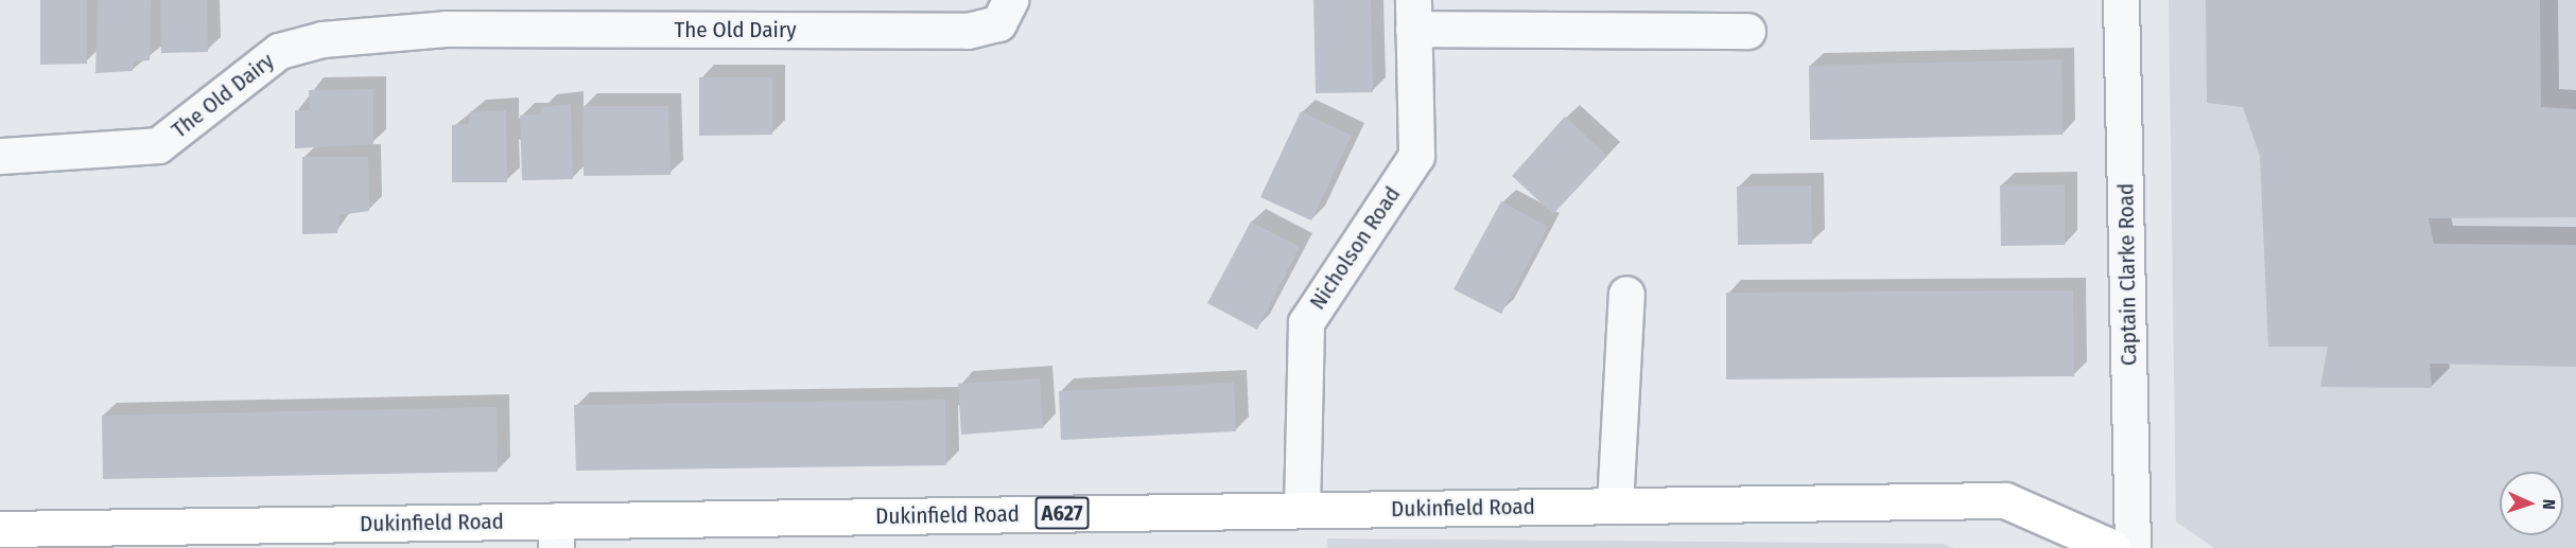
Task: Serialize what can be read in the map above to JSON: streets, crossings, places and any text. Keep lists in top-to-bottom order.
{
  "streets": {
    "main road": ["Dukinfield Road", "A627"],
    "street": ["The Old Dairy", "Nicholson Road", "Captain Clarke Road"]
  },
  "crossings": [
    ["Nicholson Road", "Dukinfield Road"]
  ],
  "north": "right"
}
